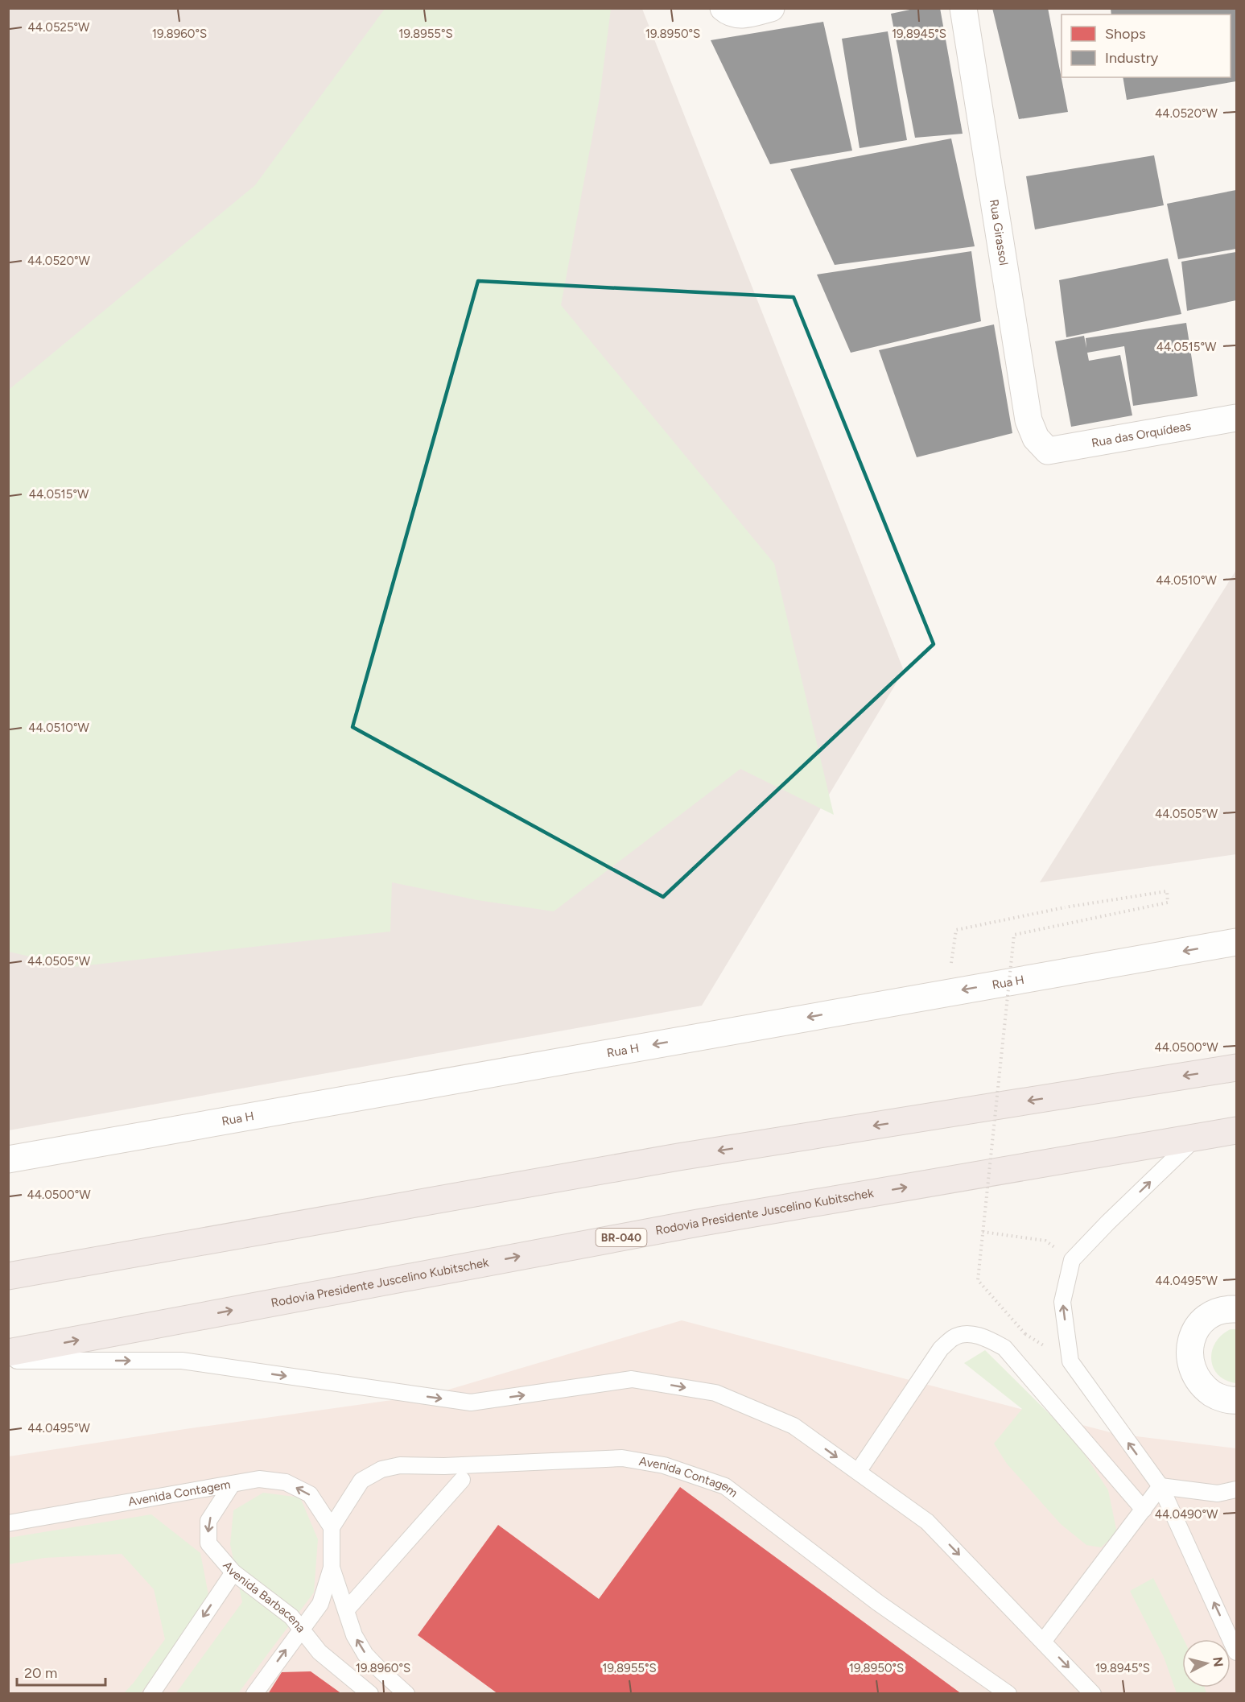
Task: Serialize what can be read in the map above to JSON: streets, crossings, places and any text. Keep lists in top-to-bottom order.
{
  "streets": {
    "highway": ["Rodovia Presidente Juscelino Kubitschek", "BR-040"],
    "main road": ["Rua Girassol", "Rua das Orquídeas", "Rua H"],
    "lane": ["Avenida Contagem", "Avenida Barbacena"]
  },
  "crossings": [
    ["Rua Girassol", "Rua das Orquídeas"],
    ["Avenida Contagem", "Avenida Barbacena"]
  ],
  "one_way": ["Rua H"],
  "legend": ["Shops", "Industry"],
  "scale_bar": "20 m",
  "north": "right",
  "coordinates": [
    "44.0525°W",
    "19.8960°S",
    "19.8955°S",
    "19.8950°S",
    "19.8945°S",
    "44.0520°W",
    "44.0515°W",
    "44.0510°W",
    "44.0505°W",
    "44.0500°W",
    "44.0495°W",
    "44.0490°W"
  ]
}
